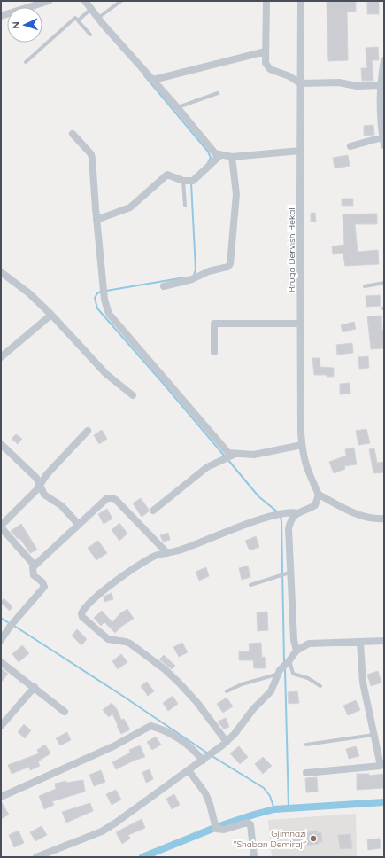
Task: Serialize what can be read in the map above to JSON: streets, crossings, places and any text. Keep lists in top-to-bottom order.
{
  "streets": {
    "street": ["Rruga Dervish Hekali"]
  },
  "places": ["Gjimnazi \"Shaban Demiraj\""],
  "north": "left"
}
